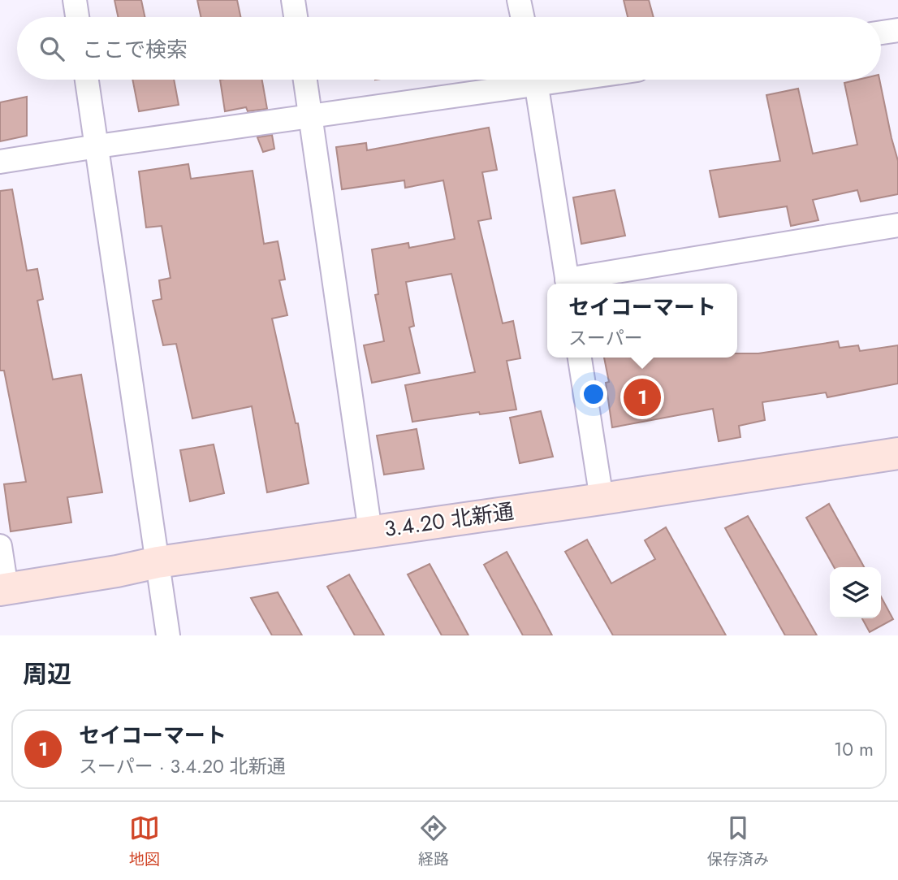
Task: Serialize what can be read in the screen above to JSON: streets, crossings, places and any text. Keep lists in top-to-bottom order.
{
  "streets": {
    "street": ["3.4.20 北新通"]
  },
  "page": {
    "search": "ここで検索",
    "popup": ["セイコーマート", "スーパー"],
    "pins": "1",
    "heading": "周辺",
    "list": [
      {
        "mark": "1",
        "name": "セイコーマート",
        "note": "スーパー · 3.4.20 北新通",
        "value": "10 m"
      }
    ],
    "nav": ["地図", "経路", "保存済み"]
  }
}
